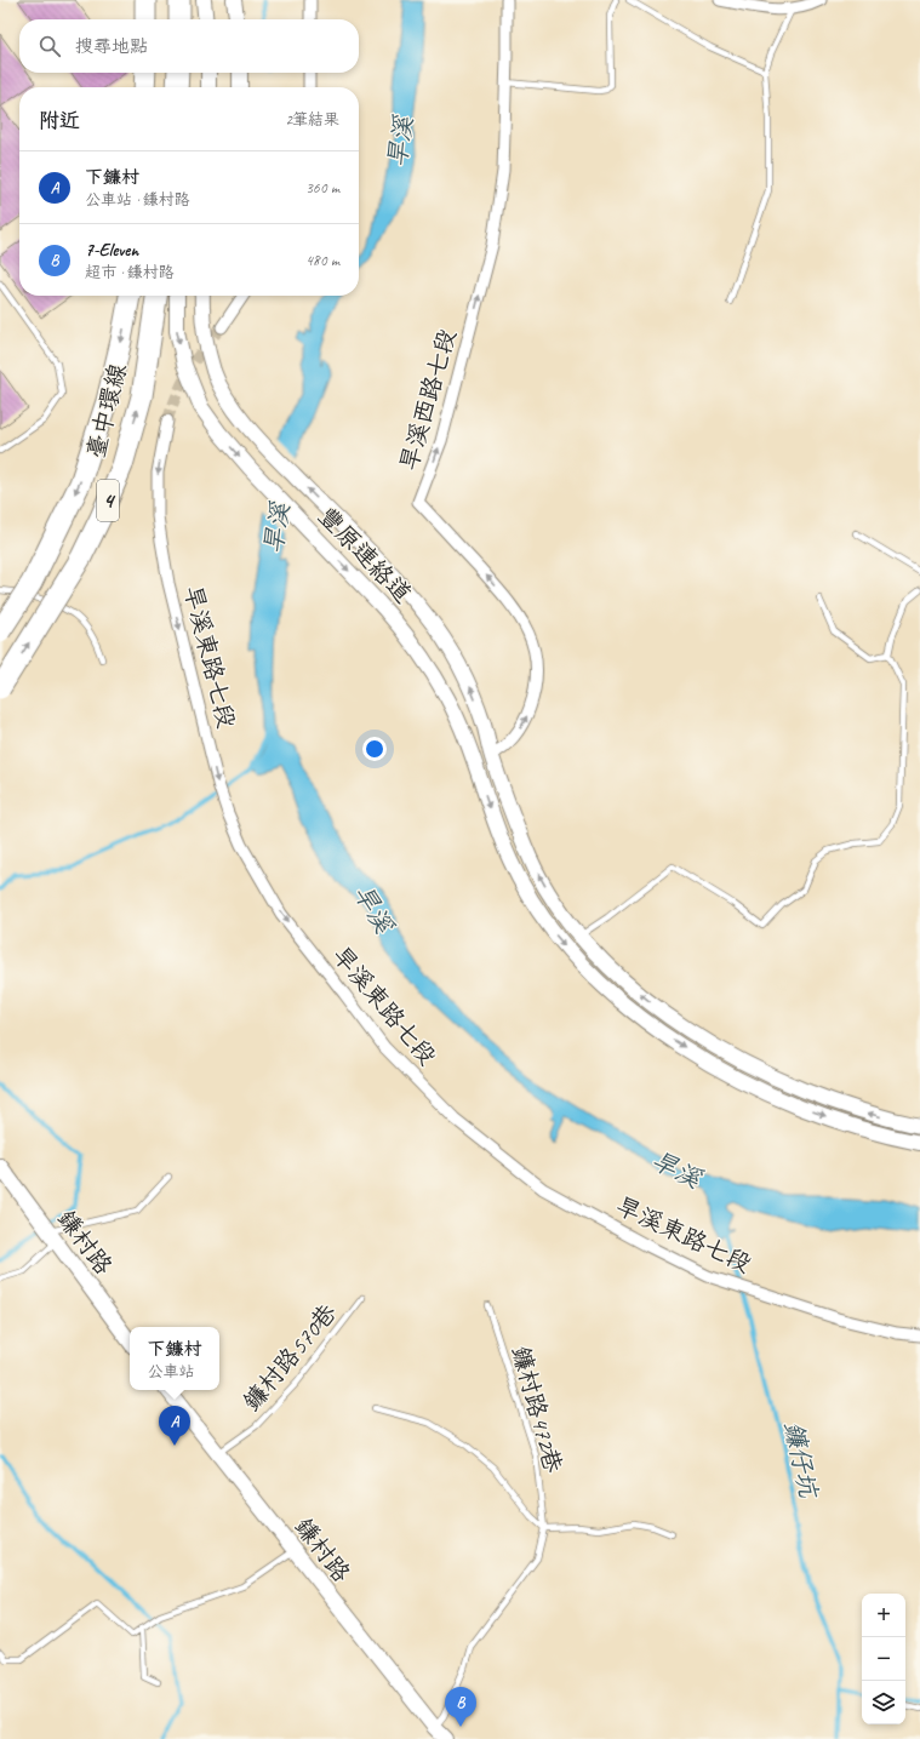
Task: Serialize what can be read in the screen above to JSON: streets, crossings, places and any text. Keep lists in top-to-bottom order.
{
  "streets": {
    "highway": ["臺中環線", "4"],
    "street": [
      "旱溪西路七段",
      "豐原連絡道",
      "旱溪東路七段",
      "鎌村路"
    ],
    "lane": ["鐮村路570巷", "鐮村路472巷"]
  },
  "crossings": [
    ["旱溪西路七段", "豐原連絡道"],
    ["鎌村路", "鐮村路570巷"],
    ["鎌村路", "鐮村路472巷"]
  ],
  "one_way": ["旱溪西路七段", "旱溪東路七段"],
  "water": ["旱溪", "鐮仔坑"],
  "page": {
    "search": "搜尋地點",
    "heading": ["附近", "2筆結果"],
    "list": [
      {
        "mark": "A",
        "name": "下鐮村",
        "note": "公車站 · 鎌村路",
        "value": "360 m"
      },
      {
        "mark": "B",
        "name": "7-Eleven",
        "note": "超市 · 鎌村路",
        "value": "480 m"
      }
    ],
    "popup": ["下鐮村", "公車站"],
    "pins": ["A", "B"],
    "map_buttons": ["+", "−"]
  }
}
